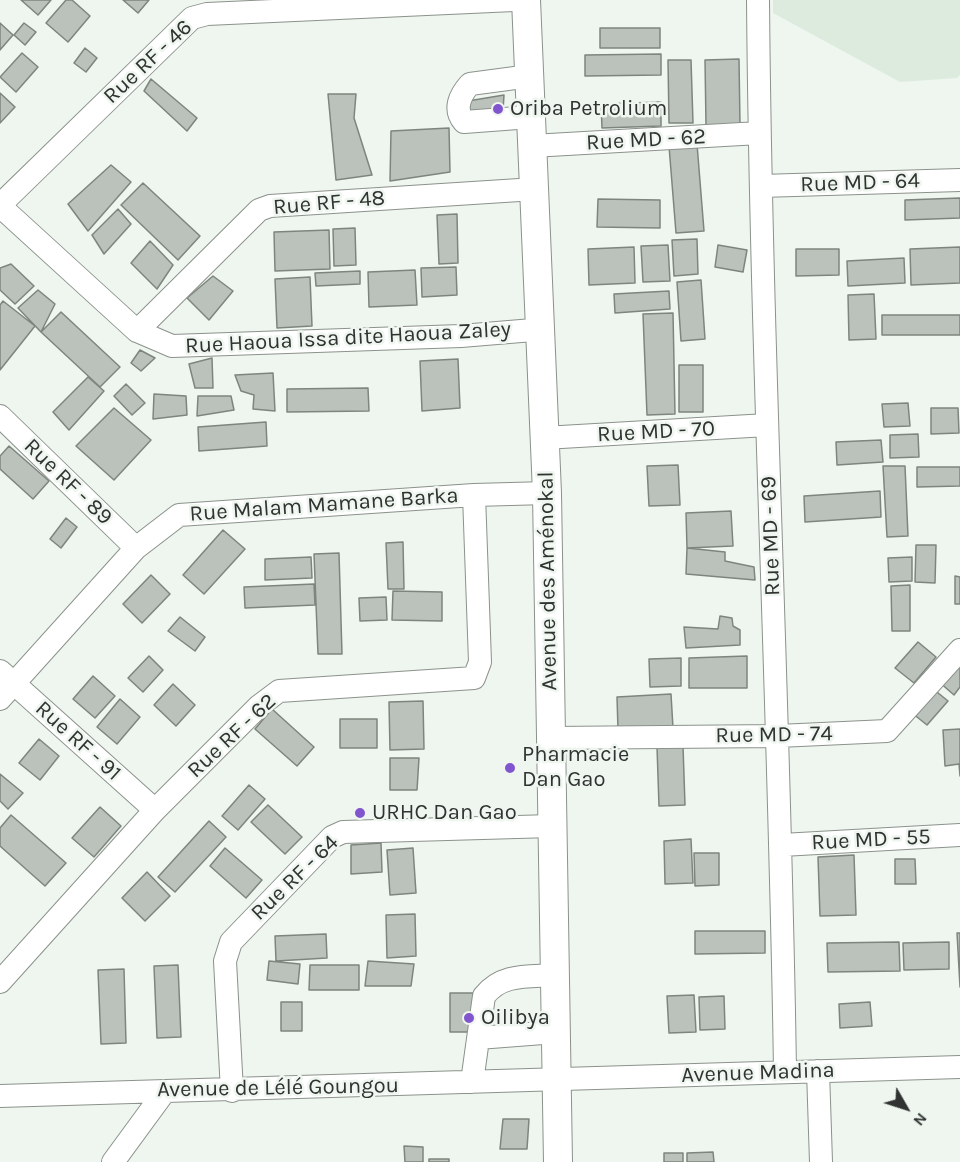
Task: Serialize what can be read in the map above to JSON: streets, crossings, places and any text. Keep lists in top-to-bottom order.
{
  "streets": {
    "main road": ["Avenue des Aménokal"],
    "street": [
      "Rue RF - 46",
      "Rue MD - 62",
      "Rue MD - 64",
      "Rue RF - 48",
      "Rue Haoua Issa dite Haoua Zaley",
      "Rue MD - 70",
      "Rue RF - 89",
      "Rue Malam Mamane Barka",
      "Rue MD - 69",
      "Rue MD - 74",
      "Rue RF - 62",
      "Rue RF - 91",
      "Rue MD - 55",
      "Rue RF - 64",
      "Avenue Madina",
      "Avenue de Lélé Goungou"
    ]
  },
  "crossings": [
    ["Rue RF - 46", "Rue Haoua Issa dite Haoua Zaley"],
    ["Rue MD - 62", "Rue MD - 69"],
    ["Rue MD - 62", "Avenue des Aménokal"],
    ["Rue MD - 64", "Rue MD - 69"],
    ["Rue RF - 48", "Rue Haoua Issa dite Haoua Zaley"],
    ["Rue RF - 48", "Avenue des Aménokal"],
    ["Rue MD - 70", "Rue MD - 69"],
    ["Rue MD - 70", "Avenue des Aménokal"],
    ["Rue RF - 89", "Rue Malam Mamane Barka"],
    ["Rue Malam Mamane Barka", "Avenue des Aménokal"],
    ["Rue Malam Mamane Barka", "Rue RF - 62"],
    ["Rue Malam Mamane Barka", "Rue RF - 91"],
    ["Rue MD - 69", "Rue MD - 74"],
    ["Rue MD - 69", "Rue MD - 55"],
    ["Rue MD - 69", "Avenue Madina"],
    ["Avenue des Aménokal", "Rue MD - 74"],
    ["Avenue des Aménokal", "Rue RF - 64"],
    ["Avenue des Aménokal", "Avenue Madina"],
    ["Avenue des Aménokal", "Avenue de Lélé Goungou"],
    ["Rue RF - 62", "Rue RF - 91"],
    ["Rue RF - 64", "Avenue de Lélé Goungou"],
    ["Avenue Madina", "Avenue de Lélé Goungou"]
  ],
  "places": [
    "Oriba Petrolium",
    "Pharmacie Dan Gao",
    "URHC Dan Gao",
    "Oilibya"
  ],
  "north": "bottom right"
}
